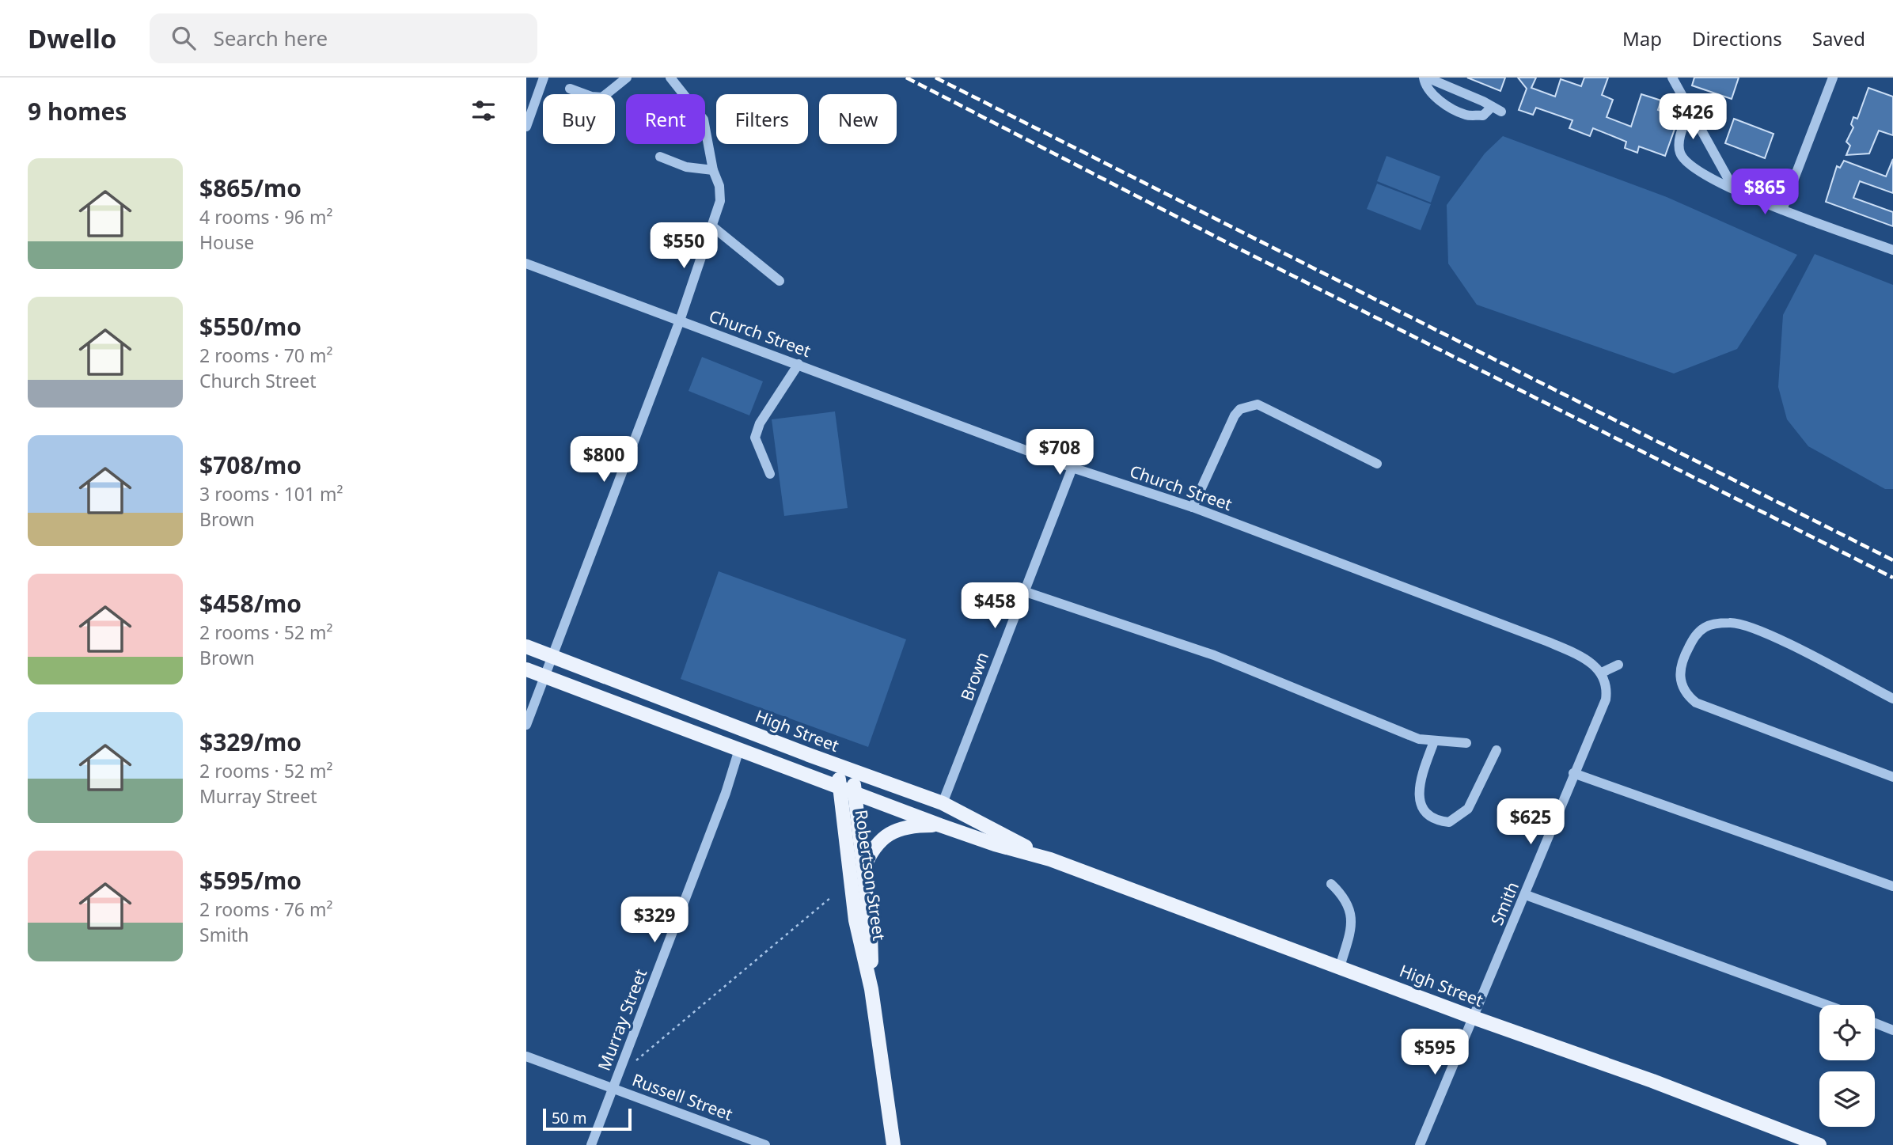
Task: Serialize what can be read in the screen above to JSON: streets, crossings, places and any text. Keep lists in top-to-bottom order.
{
  "streets": {
    "main road": ["High Street", "Robertson Street"],
    "street": [
      "Church Street",
      "Brown",
      "Smith",
      "Murray Street",
      "Russell Street"
    ]
  },
  "crossings": [
    ["Church Street", "Brown"],
    ["Church Street", "Smith"],
    ["Brown", "High Street"],
    ["High Street", "Robertson Street"],
    ["High Street", "Smith"],
    ["High Street", "Murray Street"],
    ["Murray Street", "Russell Street"]
  ],
  "scale_bar": "50 m",
  "page": {
    "header": "Dwello",
    "search": "Search here",
    "nav": ["Map", "Directions", "Saved"],
    "heading": "9 homes",
    "price": [
      "$426",
      "$865",
      "$550",
      "$708",
      "$800",
      "$458",
      "$625",
      "$329",
      "$595"
    ],
    "chip": [
      "Buy",
      "Rent",
      "Filters",
      "New"
    ],
    "list": [
      {
        "name": "$865/mo",
        "note": "4 rooms · 96 m² · House"
      },
      {
        "name": "$550/mo",
        "note": "2 rooms · 70 m² · Church Street"
      },
      {
        "name": "$708/mo",
        "note": "3 rooms · 101 m² · Brown"
      },
      {
        "name": "$458/mo",
        "note": "2 rooms · 52 m² · Brown"
      },
      {
        "name": "$329/mo",
        "note": "2 rooms · 52 m² · Murray Street"
      },
      {
        "name": "$595/mo",
        "note": "2 rooms · 76 m² · Smith"
      }
    ],
    "scale": "50 m"
  }
}
